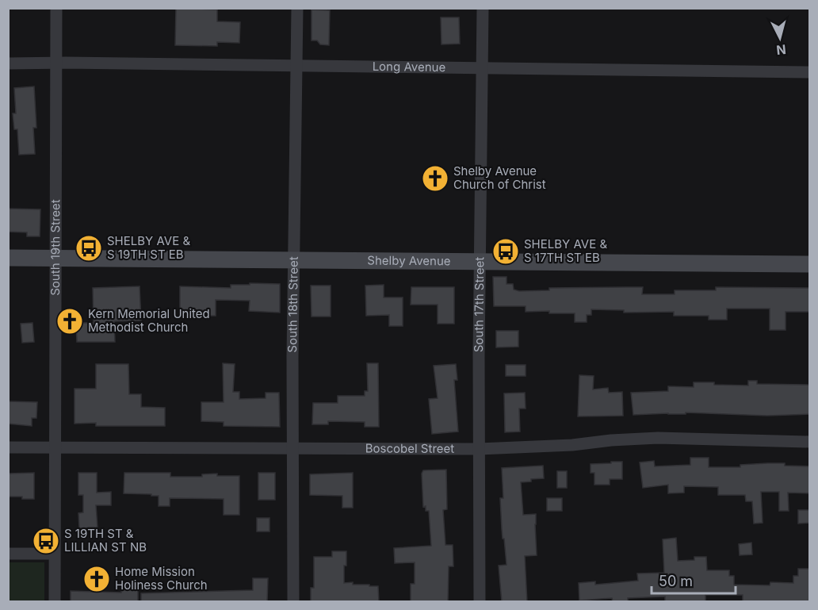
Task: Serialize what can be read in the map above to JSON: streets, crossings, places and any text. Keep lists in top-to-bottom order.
{
  "streets": {
    "street": [
      "Long Avenue",
      "South 19th Street",
      "Shelby Avenue",
      "South 18th Street",
      "South 17th Street",
      "Boscobel Street"
    ]
  },
  "crossings": [
    ["Long Avenue", "South 19th Street"],
    ["Long Avenue", "South 18th Street"],
    ["Long Avenue", "South 17th Street"],
    ["South 19th Street", "Shelby Avenue"],
    ["South 19th Street", "Boscobel Street"],
    ["Shelby Avenue", "South 18th Street"],
    ["Shelby Avenue", "South 17th Street"],
    ["South 18th Street", "Boscobel Street"],
    ["South 17th Street", "Boscobel Street"]
  ],
  "places": {
    "church": ["Shelby Avenue Church of Christ", "Kern Memorial United Methodist Church", "Home Mission Holiness Church"],
    "bus stop": ["SHELBY AVE & S 19TH ST EB", "SHELBY AVE & S 17TH ST EB", "S 19TH ST & LILLIAN ST NB"]
  },
  "scale_bar": "50 m",
  "north": "bottom"
}
